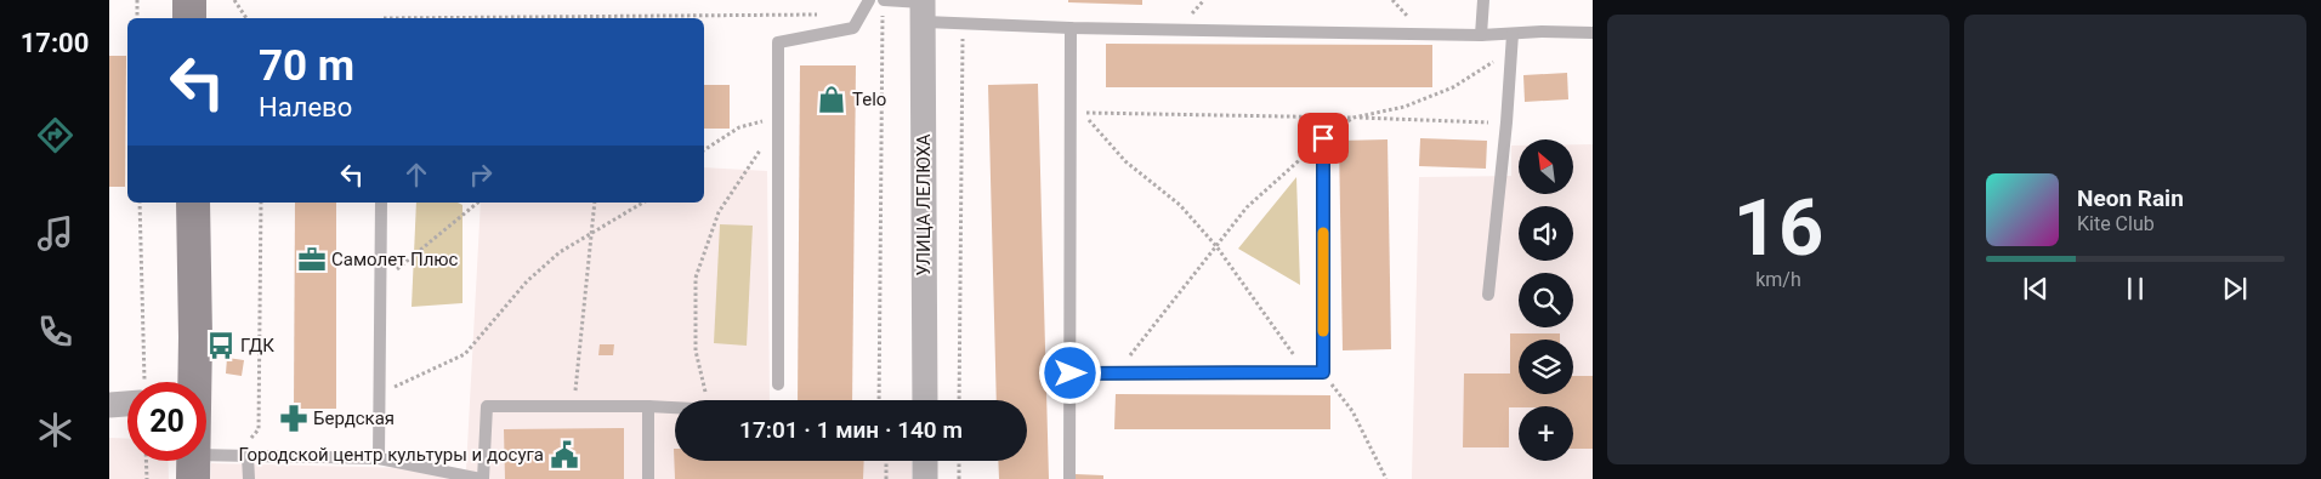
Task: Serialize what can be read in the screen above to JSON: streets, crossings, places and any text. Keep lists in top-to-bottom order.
{
  "streets": {
    "street": ["УЛИЦА ЛЕЛЮХА"]
  },
  "places": {
    "shop": ["Telo"],
    "office": ["Самолет Плюс"],
    "bus stop": ["ГДК"],
    "pharmacy": ["Бердская"],
    "public building": ["Городской центр культуры и досуга"]
  },
  "north": "top left",
  "page": {
    "tabs": "17:00",
    "tile": ["16", "km/h"],
    "turn": ["70 m", "Налево"],
    "map_buttons": "+",
    "song": ["Neon Rain", "Kite Club"],
    "limit": "20",
    "trip": "17:01 · 1 мин · 140 m"
  }
}
